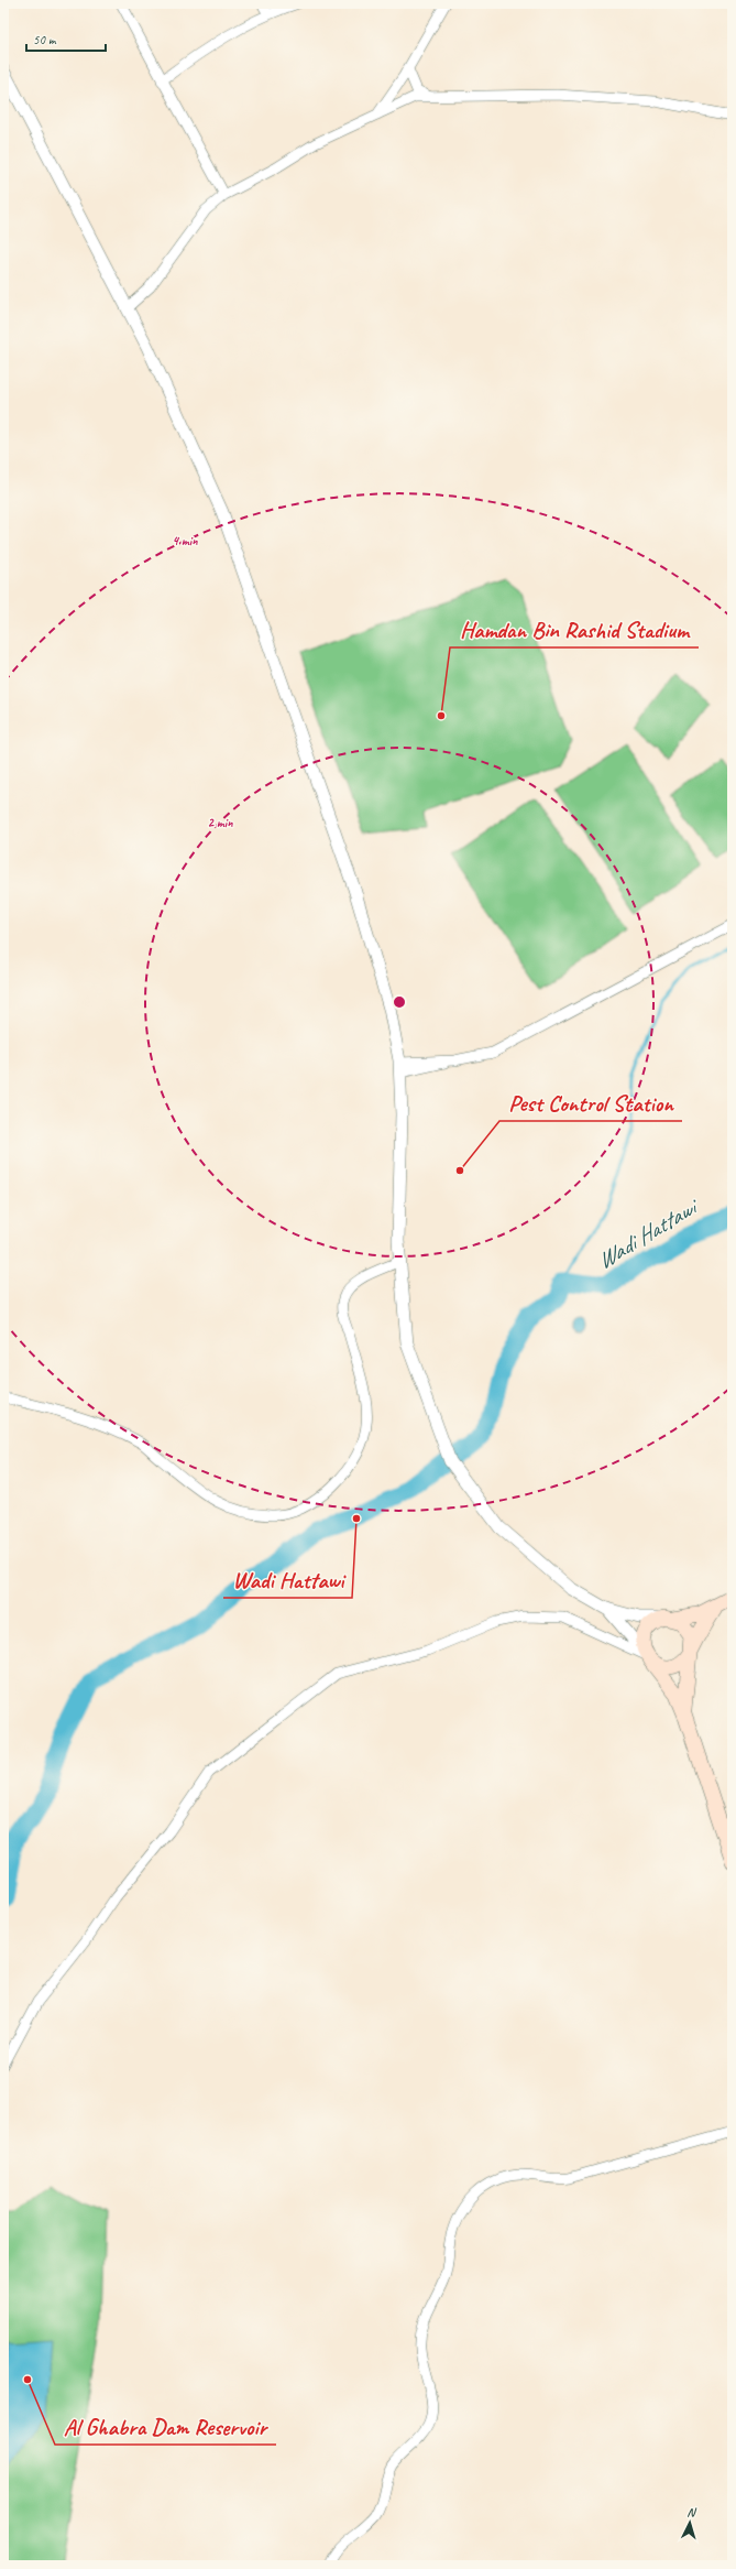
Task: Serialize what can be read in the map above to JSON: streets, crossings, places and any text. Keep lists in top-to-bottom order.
{
  "water": ["Wadi Hattawi"],
  "places": [
    "Hamdan Bin Rashid Stadium",
    "Pest Control Station",
    "Wadi Hattawi",
    "Al Ghabra Dam Reservoir"
  ],
  "scale_bar": "50 m",
  "north": "top",
  "rings": ["4 min", "2 min"]
}
